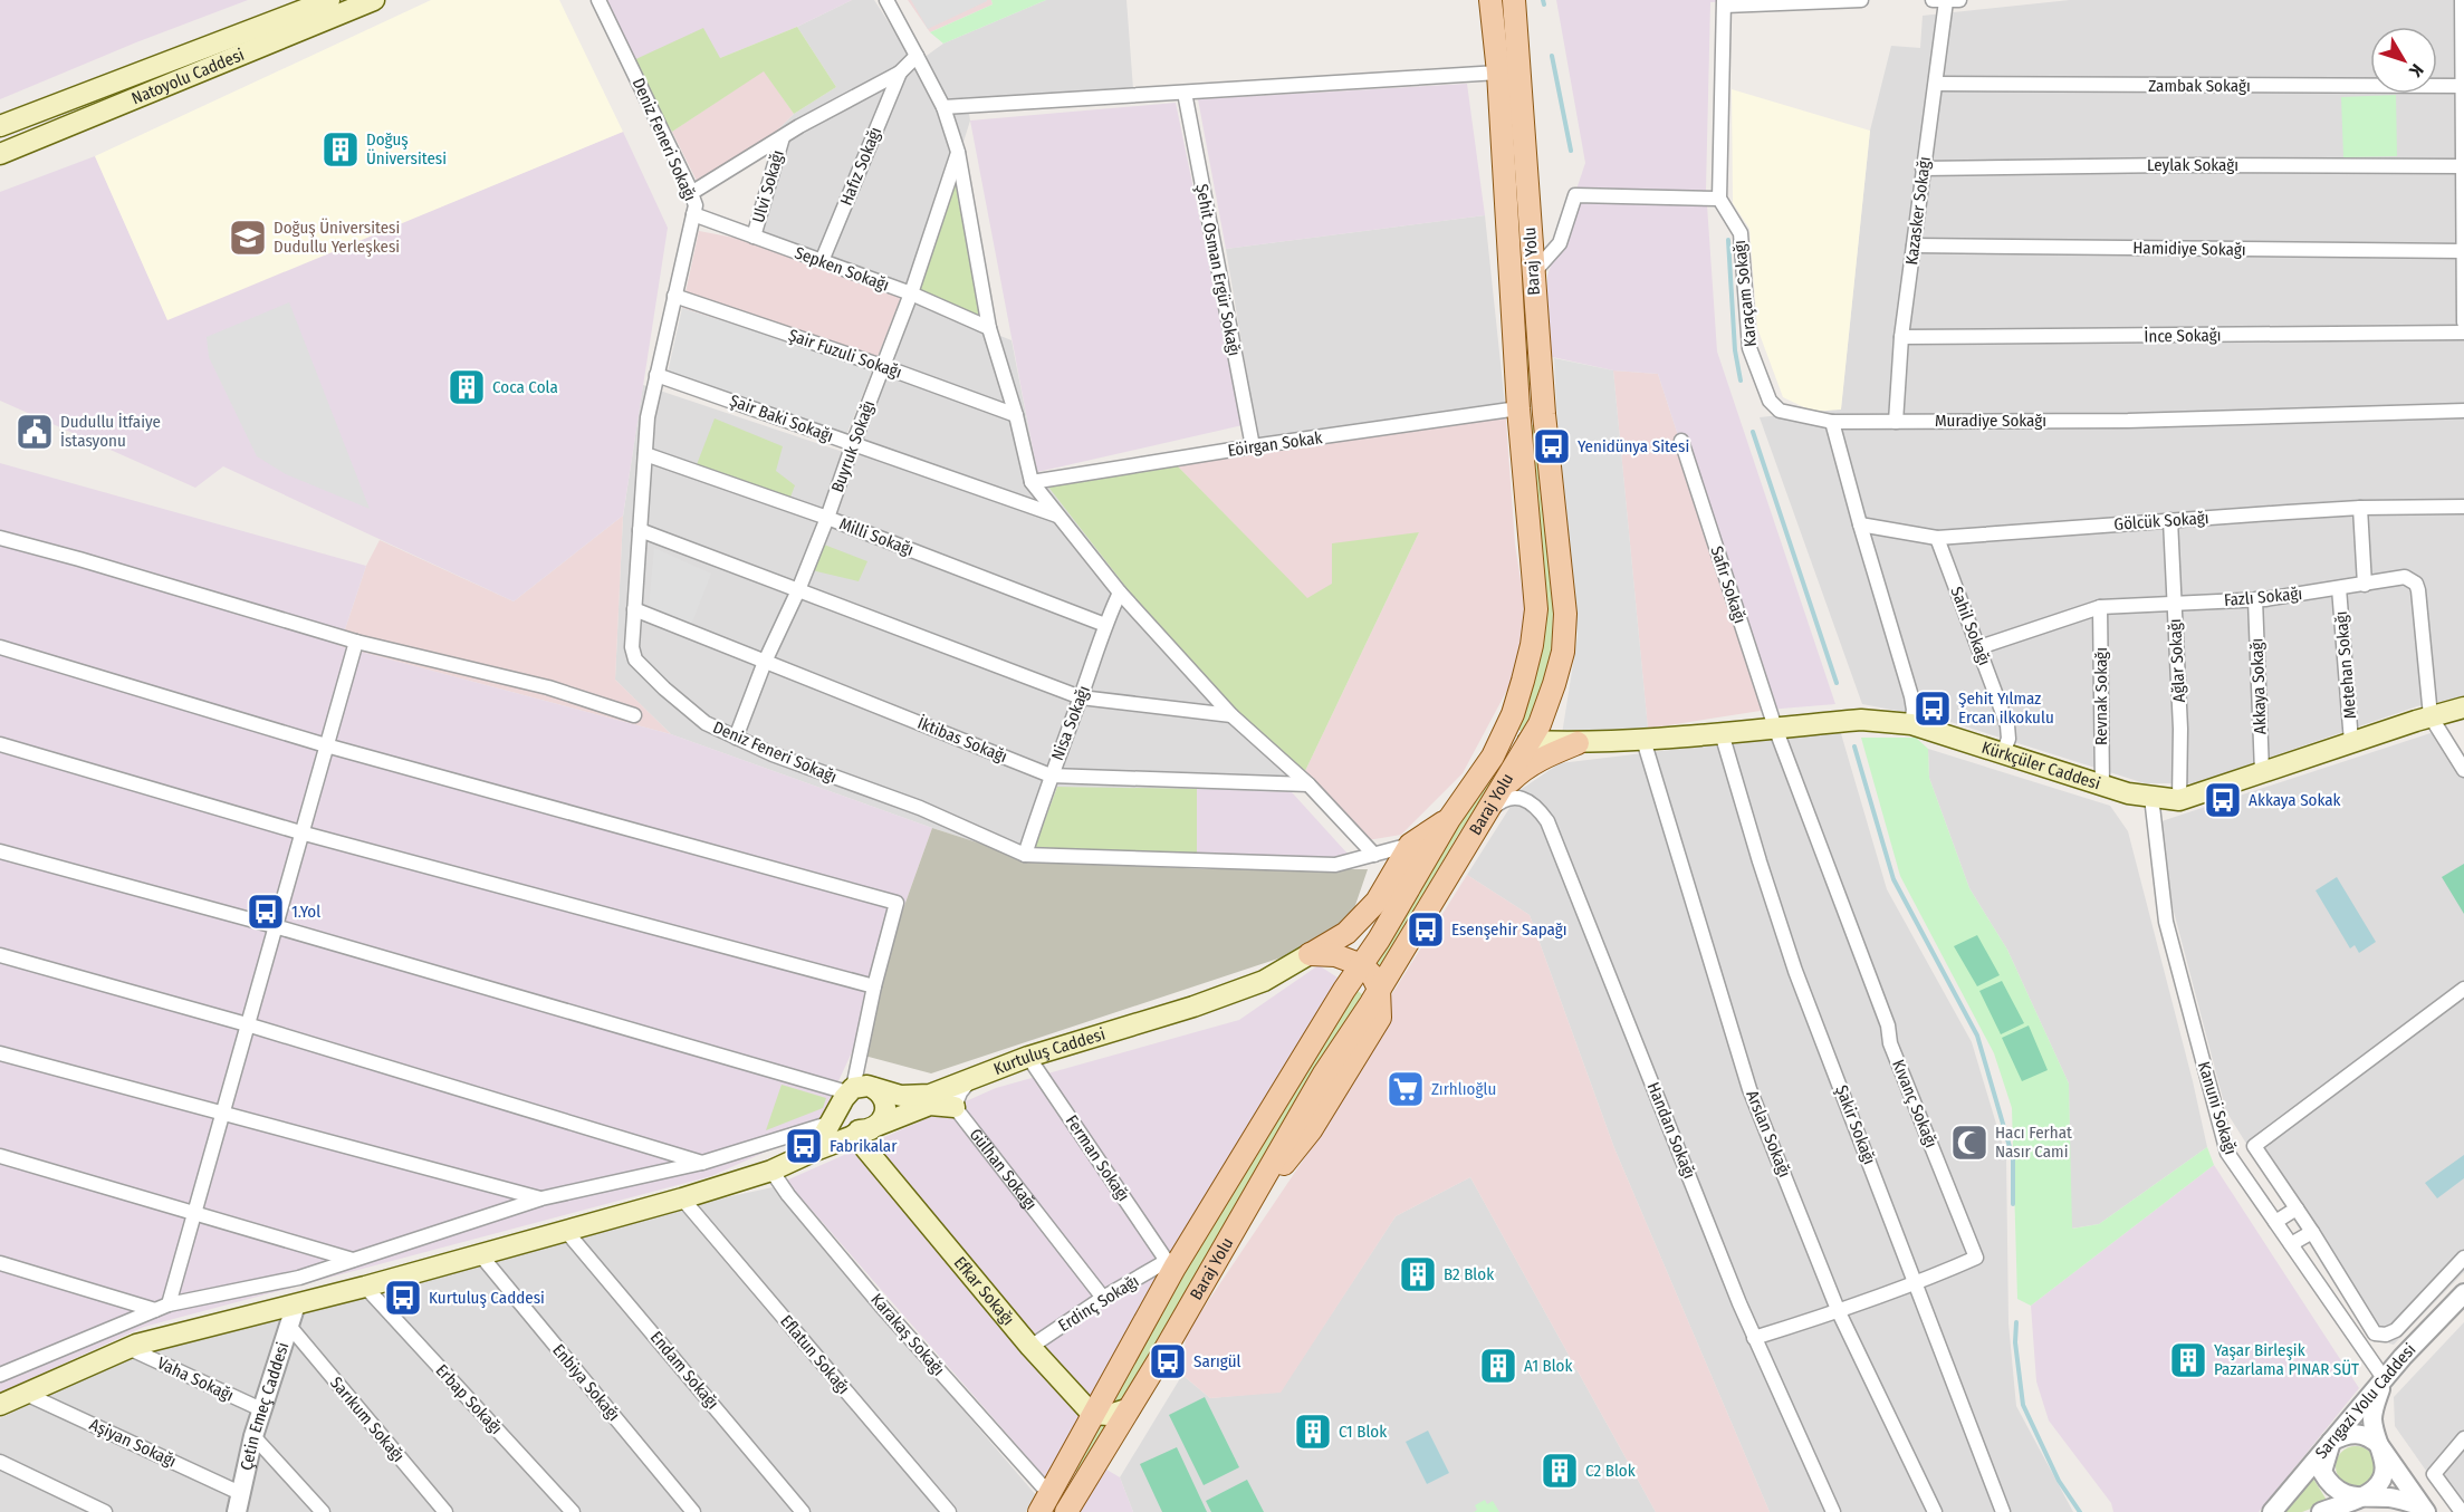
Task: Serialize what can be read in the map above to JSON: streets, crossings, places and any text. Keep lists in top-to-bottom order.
{
  "streets": {
    "main road": [
      "Natoyolu Caddesi",
      "Baraj Yolu",
      "Kürkçüler Caddesi",
      "Kurtuluş Caddesi",
      "Efkar Sokağı"
    ],
    "street": [
      "Zambak Sokağı",
      "Deniz Feneri Sokağı",
      "Leylak Sokağı",
      "Hafız Sokağı",
      "Ulvi Sokağı",
      "Kazasker Sokağı",
      "Hamidiye Sokağı",
      "Sepken Sokağı",
      "Şehit Osman Ergür Sokağı",
      "Karaçam Sokağı",
      "İnce Sokağı",
      "Şair Fuzuli Sokağı",
      "Şair Baki Sokağı",
      "Muradiye Sokağı",
      "Eöirgan Sokak",
      "Buyruk Sokağı",
      "Gölcük Sokağı",
      "Milli Sokağı",
      "Safir Sokağı",
      "Fazlı Sokağı",
      "Sahil Sokağı",
      "Ağlar Sokağı",
      "Metehan Sokağı",
      "Akkaya Sokağı",
      "Revnak Sokağı",
      "Nisa Sokağı",
      "İktibas Sokağı",
      "Kıvanç Sokağı",
      "Kanuni Sokağı",
      "Şakir Sokağı",
      "Handan Sokağı",
      "Arslan Sokağı",
      "Ferman Sokağı",
      "Gülhan Sokağı",
      "Erdinç Sokağı",
      "Karakaş Sokağı",
      "Eflatun Sokağı",
      "Endam Sokağı",
      "Vaha Sokağı",
      "Enbiya Sokağı",
      "Erbap Sokağı",
      "Sarıgazi Yolu Caddesi",
      "Çetin Emeç Caddesi",
      "Sarıkum Sokağı",
      "Aşiyan Sokağı"
    ]
  },
  "crossings": [
    ["Zambak Sokağı", "Kazasker Sokağı"],
    ["Deniz Feneri Sokağı", "Sepken Sokağı"],
    ["Deniz Feneri Sokağı", "Şair Fuzuli Sokağı"],
    ["Deniz Feneri Sokağı", "Şair Baki Sokağı"],
    ["Deniz Feneri Sokağı", "Buyruk Sokağı"],
    ["Deniz Feneri Sokağı", "Milli Sokağı"],
    ["Deniz Feneri Sokağı", "Nisa Sokağı"],
    ["Deniz Feneri Sokağı", "İktibas Sokağı"],
    ["Leylak Sokağı", "Kazasker Sokağı"],
    ["Hafız Sokağı", "Sepken Sokağı"],
    ["Ulvi Sokağı", "Sepken Sokağı"],
    ["Kazasker Sokağı", "Hamidiye Sokağı"],
    ["Kazasker Sokağı", "İnce Sokağı"],
    ["Kazasker Sokağı", "Muradiye Sokağı"],
    ["Baraj Yolu", "Eöirgan Sokak"],
    ["Baraj Yolu", "Kürkçüler Caddesi"],
    ["Baraj Yolu", "Handan Sokağı"],
    ["Baraj Yolu", "Ferman Sokağı"],
    ["Baraj Yolu", "Efkar Sokağı"],
    ["Baraj Yolu", "Erdinç Sokağı"],
    ["Baraj Yolu", "Karakaş Sokağı"],
    ["Sepken Sokağı", "Buyruk Sokağı"],
    ["Şehit Osman Ergür Sokağı", "Eöirgan Sokak"],
    ["Karaçam Sokağı", "Muradiye Sokağı"],
    ["Şair Fuzuli Sokağı", "Buyruk Sokağı"],
    ["Şair Baki Sokağı", "Buyruk Sokağı"],
    ["Buyruk Sokağı", "Milli Sokağı"],
    ["Buyruk Sokağı", "İktibas Sokağı"],
    ["Gölcük Sokağı", "Sahil Sokağı"],
    ["Gölcük Sokağı", "Ağlar Sokağı"],
    ["Milli Sokağı", "Nisa Sokağı"],
    ["Safir Sokağı", "Kürkçüler Caddesi"],
    ["Safir Sokağı", "Kıvanç Sokağı"],
    ["Fazlı Sokağı", "Sahil Sokağı"],
    ["Fazlı Sokağı", "Ağlar Sokağı"],
    ["Fazlı Sokağı", "Metehan Sokağı"],
    ["Fazlı Sokağı", "Akkaya Sokağı"],
    ["Fazlı Sokağı", "Revnak Sokağı"],
    ["Fazlı Sokağı", "Kürkçüler Caddesi"],
    ["Sahil Sokağı", "Kürkçüler Caddesi"],
    ["Ağlar Sokağı", "Kürkçüler Caddesi"],
    ["Metehan Sokağı", "Kürkçüler Caddesi"],
    ["Akkaya Sokağı", "Kürkçüler Caddesi"],
    ["Revnak Sokağı", "Kürkçüler Caddesi"],
    ["Nisa Sokağı", "İktibas Sokağı"],
    ["Kürkçüler Caddesi", "Kıvanç Sokağı"],
    ["Kürkçüler Caddesi", "Kanuni Sokağı"],
    ["Kürkçüler Caddesi", "Şakir Sokağı"],
    ["Kürkçüler Caddesi", "Arslan Sokağı"],
    ["Kurtuluş Caddesi", "Ferman Sokağı"],
    ["Kurtuluş Caddesi", "Efkar Sokağı"],
    ["Kıvanç Sokağı", "Şakir Sokağı"],
    ["Kıvanç Sokağı", "Handan Sokağı"],
    ["Kıvanç Sokağı", "Arslan Sokağı"],
    ["Kanuni Sokağı", "Sarıgazi Yolu Caddesi"],
    ["Ferman Sokağı", "Erdinç Sokağı"],
    ["Gülhan Sokağı", "Erdinç Sokağı"],
    ["Efkar Sokağı", "Erdinç Sokağı"],
    ["Vaha Sokağı", "Çetin Emeç Caddesi"],
    ["Çetin Emeç Caddesi", "Sarıkum Sokağı"],
    ["Çetin Emeç Caddesi", "Aşiyan Sokağı"]
  ],
  "places": {
    "building": [
      "Doğuş Üniversitesi",
      "Coca Cola",
      "B2 Blok",
      "Yaşar Birleşik Pazarlama PINAR SÜT",
      "A1 Blok",
      "C1 Blok",
      "C2 Blok"
    ],
    "school or university": ["Doğuş Üniversitesi Dudullu Yerleşkesi"],
    "public building": ["Dudullu İtfaiye İstasyonu"],
    "bus stop": [
      "Yenidünya Sitesi",
      "Şehit Yılmaz Ercan ilkokulu",
      "Akkaya Sokak",
      "1.Yol",
      "Esenşehir Sapağı",
      "Fabrikalar",
      "Kurtuluş Caddesi",
      "Sarıgül"
    ],
    "supermarket": ["Zırhlıoğlu"],
    "mosque": ["Hacı Ferhat Nasır Cami"]
  },
  "north": "bottom right"
}
